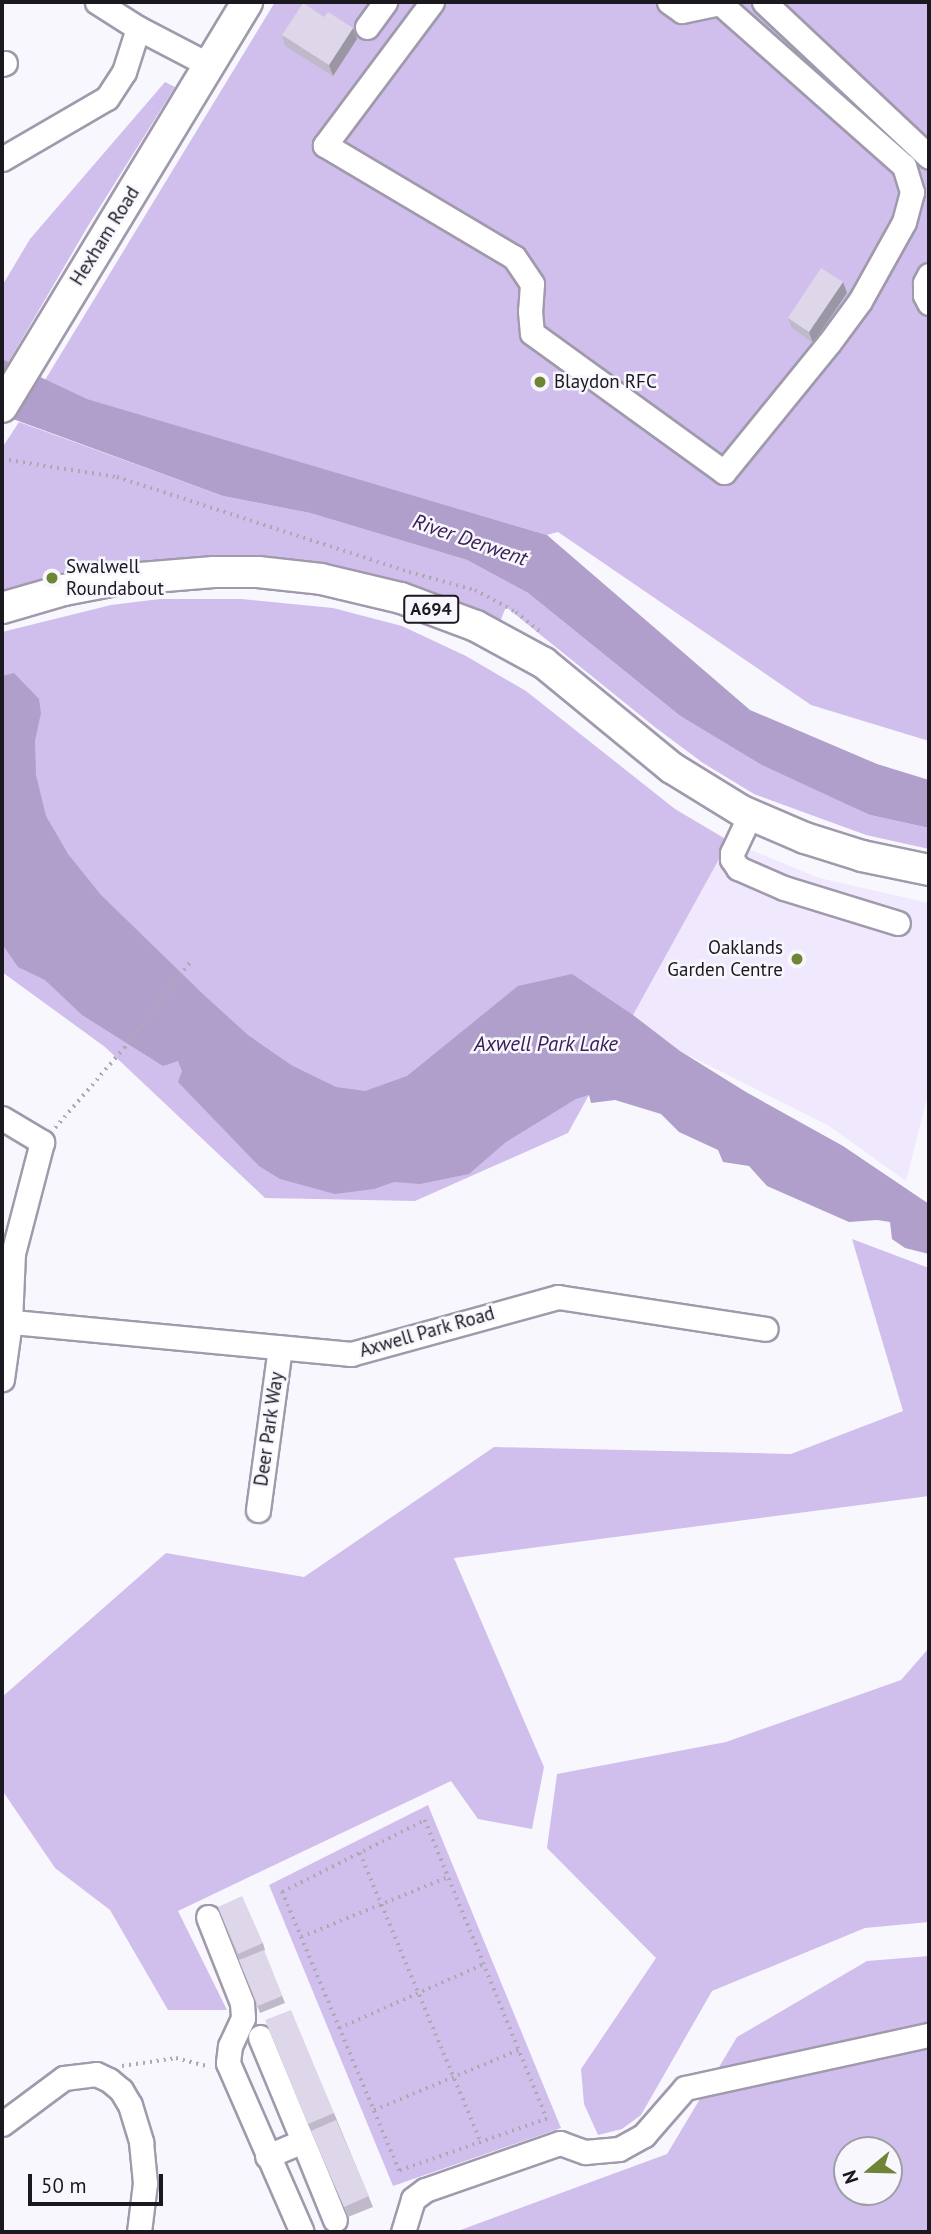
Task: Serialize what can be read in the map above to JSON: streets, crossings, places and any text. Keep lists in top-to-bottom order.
{
  "streets": {
    "main road": ["Hexham Road", "A694"],
    "street": ["Axwell Park Road", "Deer Park Way"]
  },
  "crossings": [
    ["Axwell Park Road", "Deer Park Way"]
  ],
  "water": ["River Derwent", "Axwell Park Lake"],
  "places": ["Blaydon RFC", "Swalwell Roundabout", "Oaklands Garden Centre"],
  "scale_bar": "50 m",
  "north": "left"
}
